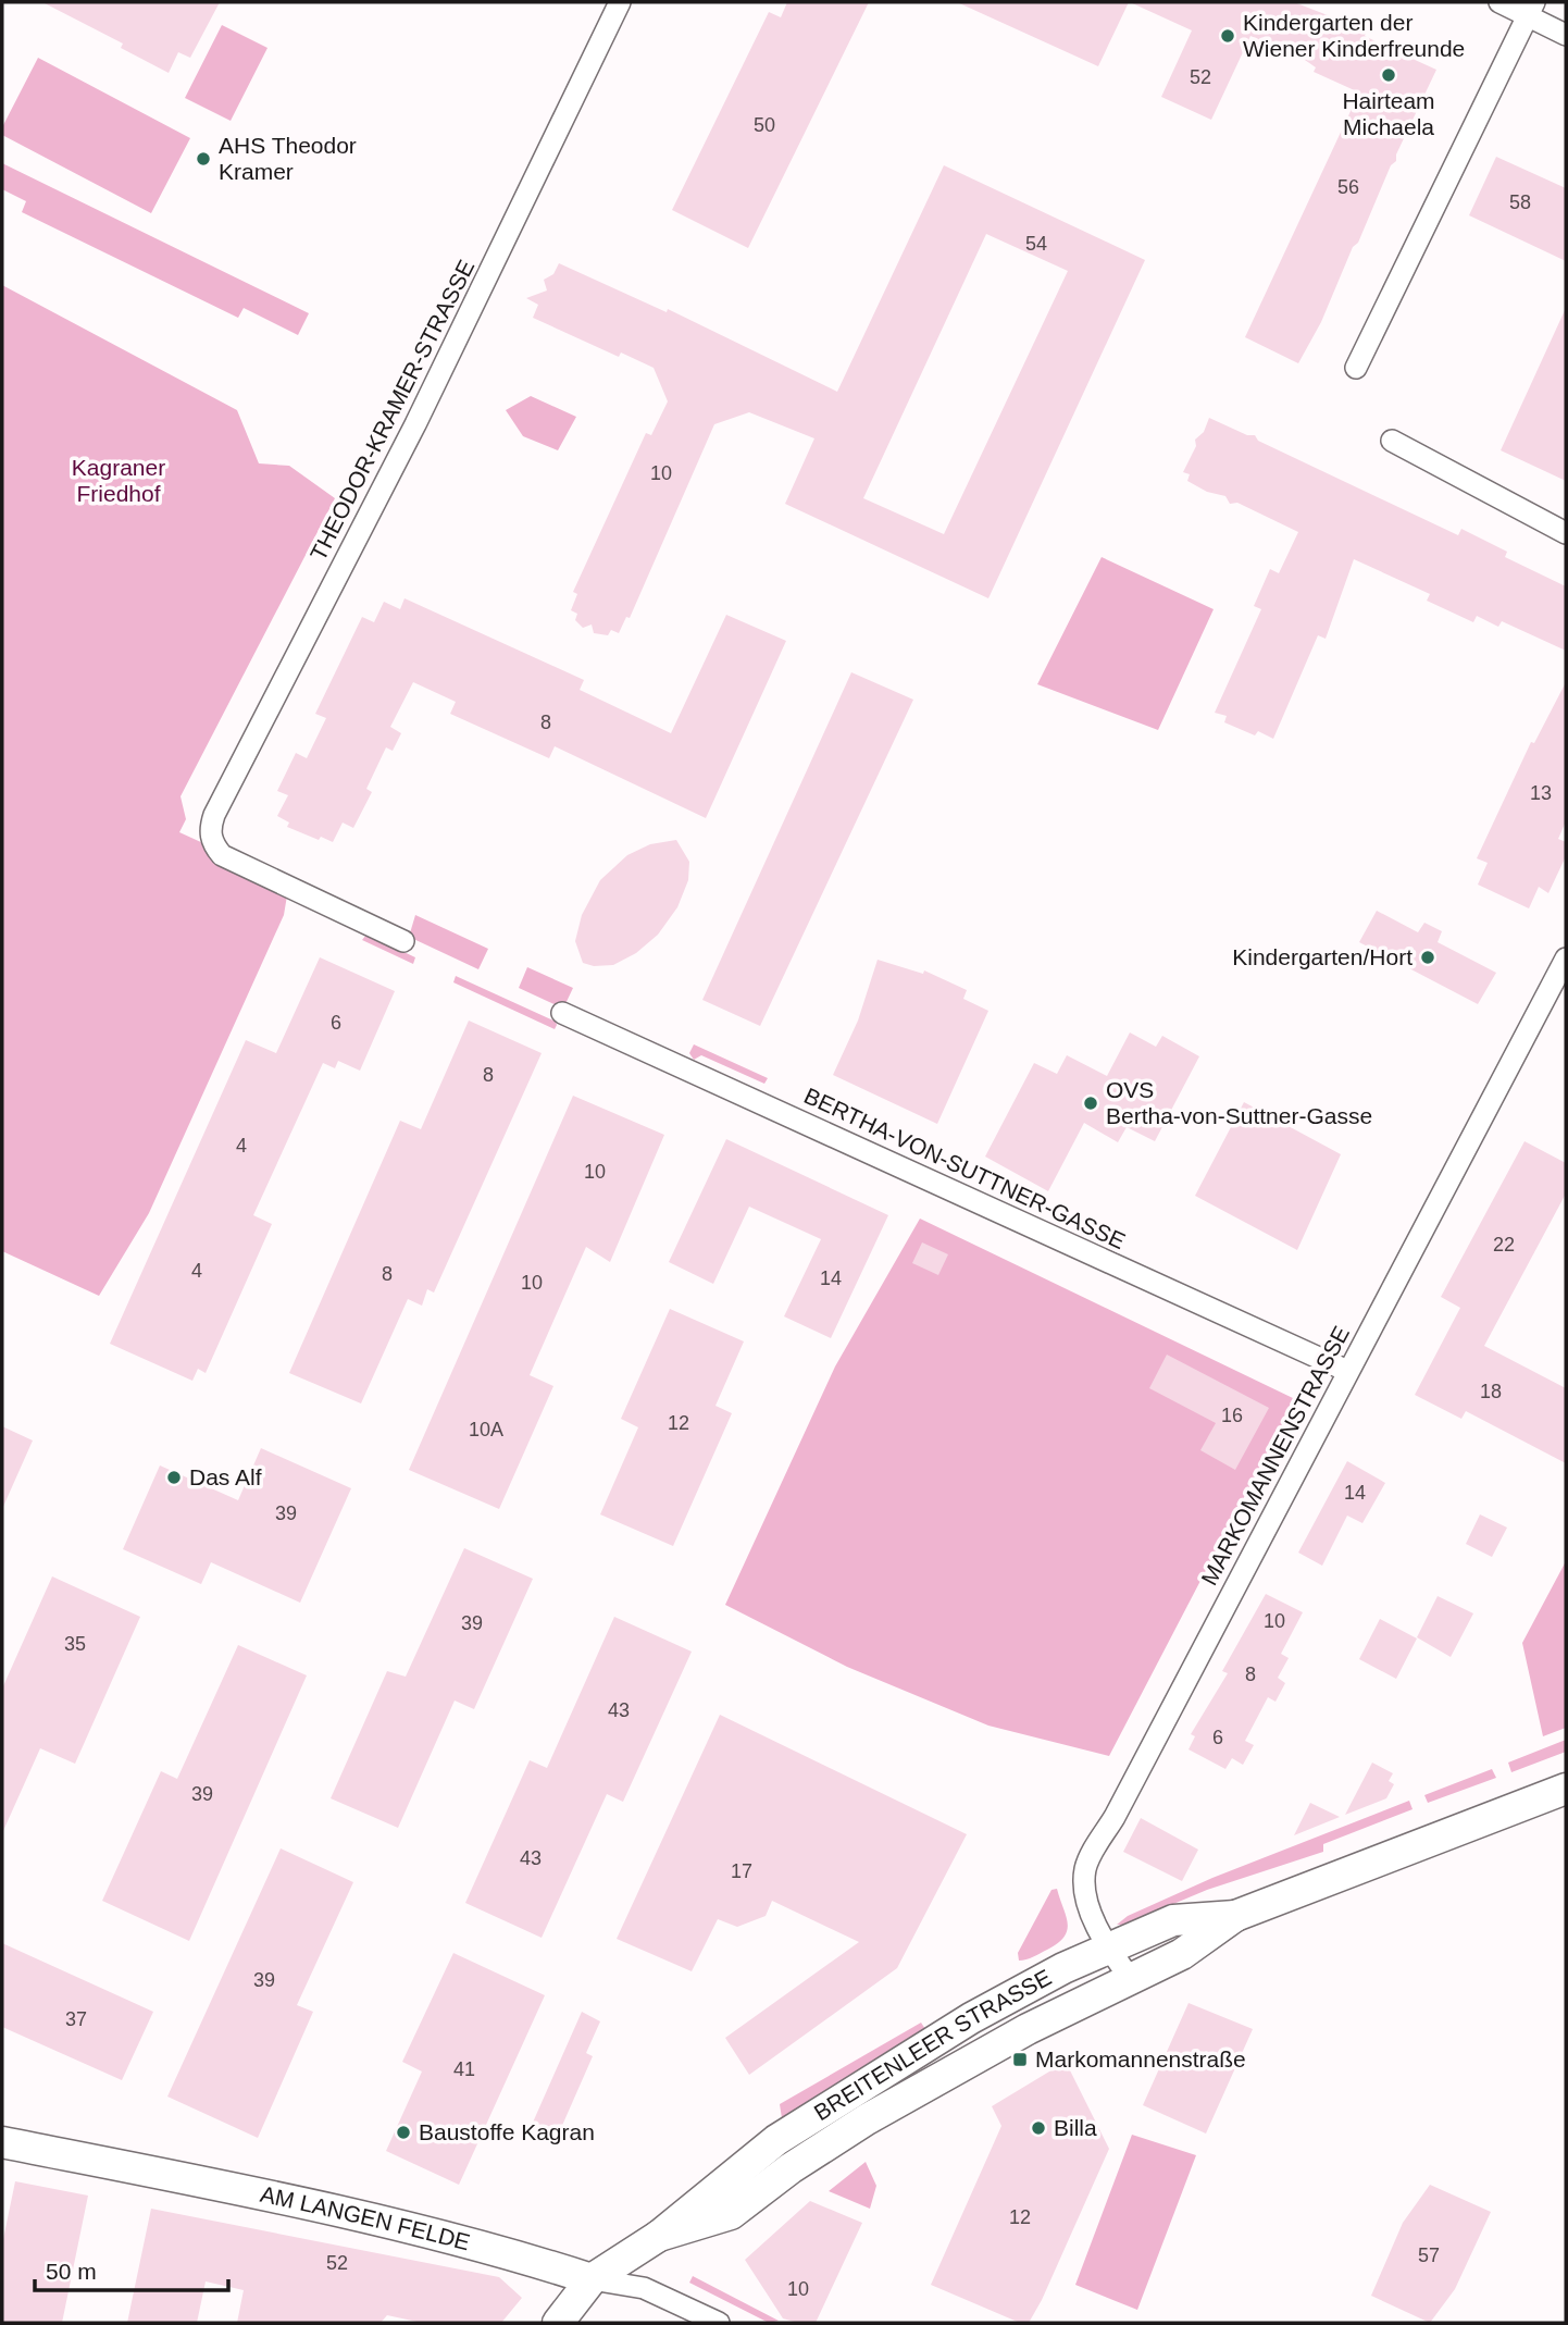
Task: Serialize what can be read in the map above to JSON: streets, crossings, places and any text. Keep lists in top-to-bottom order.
{
  "streets": {
    "main road": ["BREITENLEER STRASSE", "AM LANGEN FELDE"],
    "street": ["THEODOR-KRAMER-STRASSE", "BERTHA-VON-SUTTNER-GASSE", "MARKOMANNENSTRASSE"]
  },
  "crossings": [
    ["BERTHA-VON-SUTTNER-GASSE", "MARKOMANNENSTRASSE"],
    ["MARKOMANNENSTRASSE", "BREITENLEER STRASSE"],
    ["BREITENLEER STRASSE", "AM LANGEN FELDE"]
  ],
  "parks": ["Kagraner Friedhof"],
  "places": {
    "other": [
      "Kindergarten der Wiener Kinderfreunde",
      "Hairteam Michaela",
      "AHS Theodor Kramer",
      "Kindergarten/Hort",
      "OVS Bertha-von-Suttner-Gasse",
      "Das Alf",
      "Billa",
      "Baustoffe Kagran"
    ],
    "transit": ["Markomannenstraße"]
  },
  "house_numbers": [
    "52",
    "50",
    "56",
    "58",
    "54",
    "10",
    "8",
    "13",
    "6",
    "8",
    "4",
    "10",
    "22",
    "4",
    "8",
    "14",
    "10",
    "18",
    "16",
    "12",
    "10A",
    "14",
    "39",
    "10",
    "39",
    "35",
    "8",
    "43",
    "6",
    "39",
    "43",
    "17",
    "39",
    "37",
    "41",
    "12",
    "57",
    "52",
    "10"
  ],
  "scale_bar": "50 m"
}
